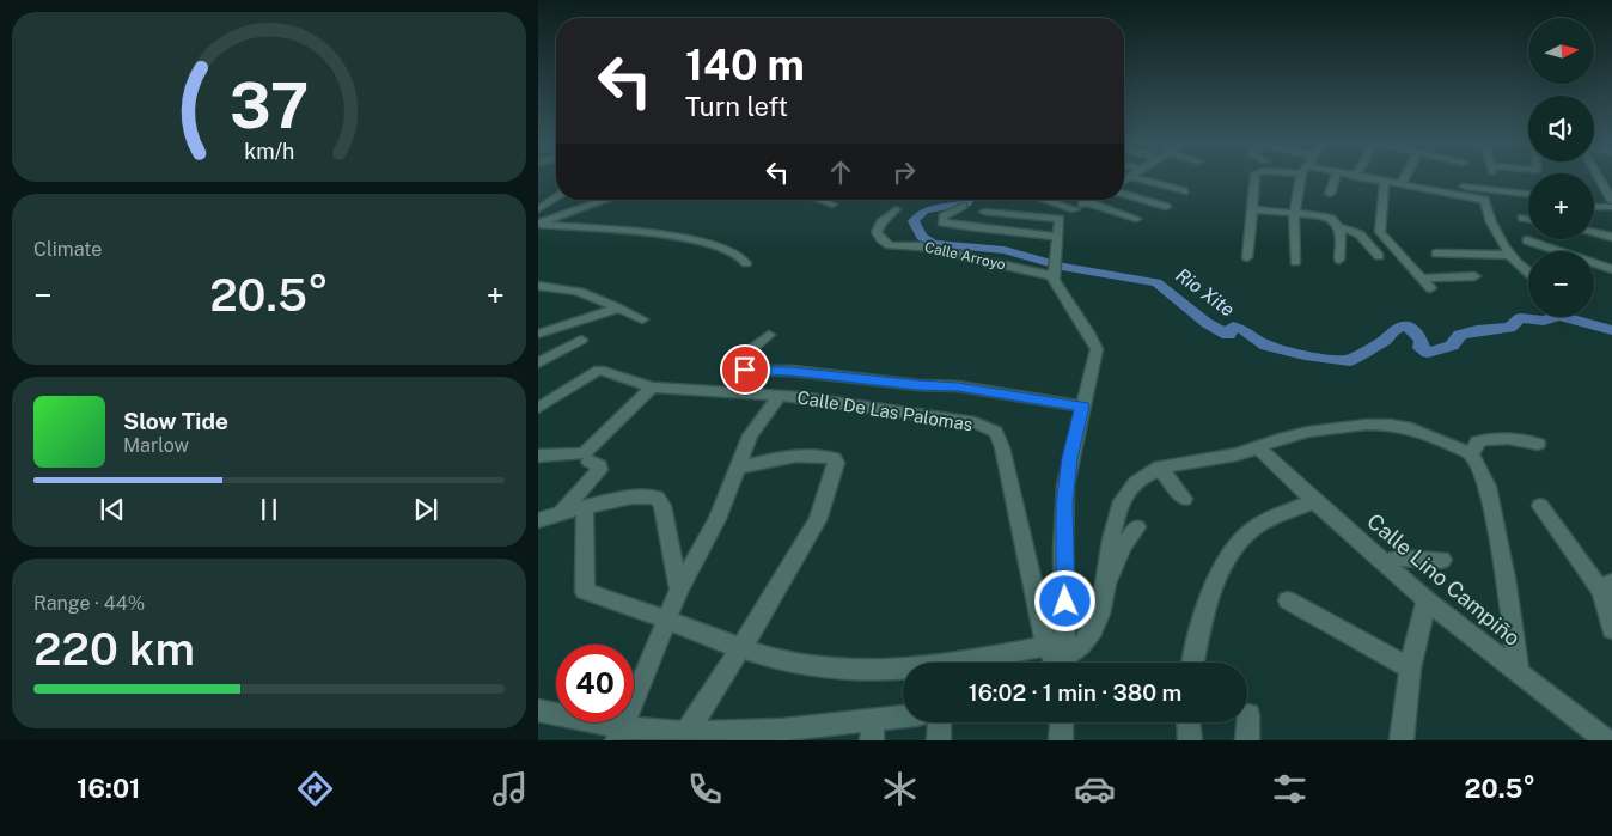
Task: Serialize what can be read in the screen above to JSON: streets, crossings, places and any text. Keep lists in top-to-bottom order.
{
  "streets": {
    "street": ["Calle Arroyo", "Calle De Las Palomas", "Calle Lino Campiño"]
  },
  "water": ["Rio Xite"],
  "north": "right",
  "page": {
    "map_buttons": ["+", "−"],
    "turn": ["140 m", "Turn left"],
    "tile": [
      "Climate",
      ["Range · 44%", "220 km"]
    ],
    "heat": ["−", "20.5°", "+"],
    "song": ["Slow Tide", "Marlow"],
    "limit": "40",
    "trip": "16:02 · 1 min · 380 m",
    "tabs": ["16:01", "20.5°"],
    "gauge": ["37", "km/h"]
  }
}
